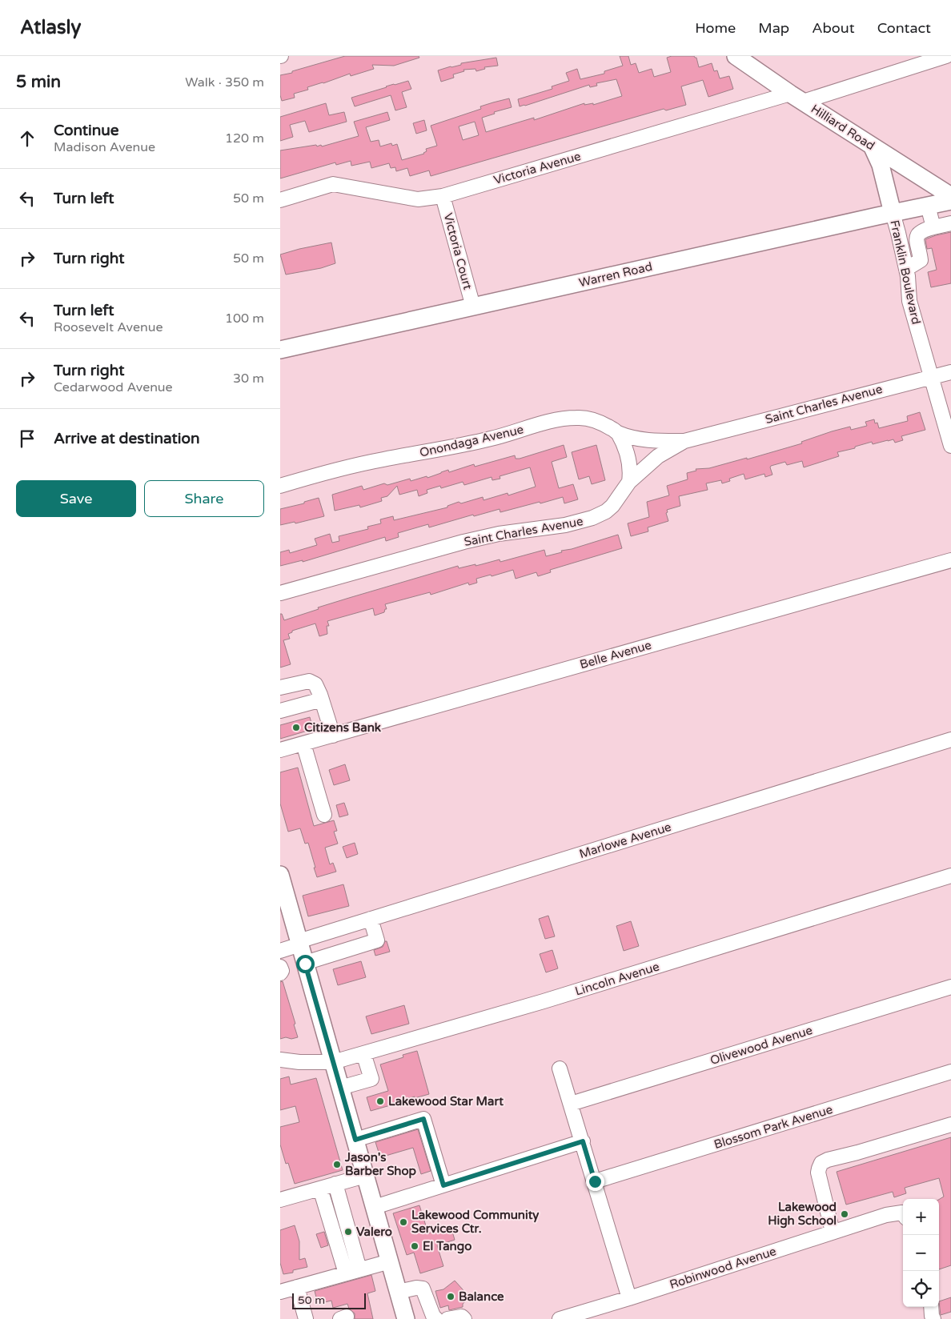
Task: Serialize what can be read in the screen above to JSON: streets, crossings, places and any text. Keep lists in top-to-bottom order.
{
  "streets": {
    "main road": ["Hilliard Road", "Franklin Boulevard", "Warren Road"],
    "street": [
      "Victoria Avenue",
      "Victoria Court",
      "Saint Charles Avenue",
      "Onondaga Avenue",
      "Belle Avenue",
      "Marlowe Avenue",
      "Lincoln Avenue",
      "Olivewood Avenue",
      "Blossom Park Avenue",
      "Robinwood Avenue"
    ]
  },
  "crossings": [
    ["Hilliard Road", "Victoria Avenue"],
    ["Hilliard Road", "Franklin Boulevard"],
    ["Victoria Avenue", "Victoria Court"],
    ["Victoria Court", "Warren Road"],
    ["Franklin Boulevard", "Warren Road"],
    ["Franklin Boulevard", "Saint Charles Avenue"],
    ["Saint Charles Avenue", "Onondaga Avenue"]
  ],
  "places": [
    "Citizens Bank",
    "Lakewood Star Mart",
    "Jason's Barber Shop",
    "Lakewood High School",
    "Lakewood Community Services Ctr.",
    "Valero",
    "El Tango",
    "Balance"
  ],
  "scale_bar": "50 m",
  "page": {
    "header": "Atlasly",
    "nav": [
      "Home",
      "Map",
      "About",
      "Contact"
    ],
    "heading": ["5 min", "Walk · 350 m"],
    "list": [
      ["Continue", "Madison Avenue", "120 m"],
      ["Turn left", "50 m"],
      ["Turn right", "50 m"],
      ["Turn left", "Roosevelt Avenue", "100 m"],
      ["Turn right", "Cedarwood Avenue", "30 m"],
      "Arrive at destination"
    ],
    "buttons": ["Save", "Share"],
    "map_buttons": ["+", "−"],
    "scale": "50 m"
  }
}
